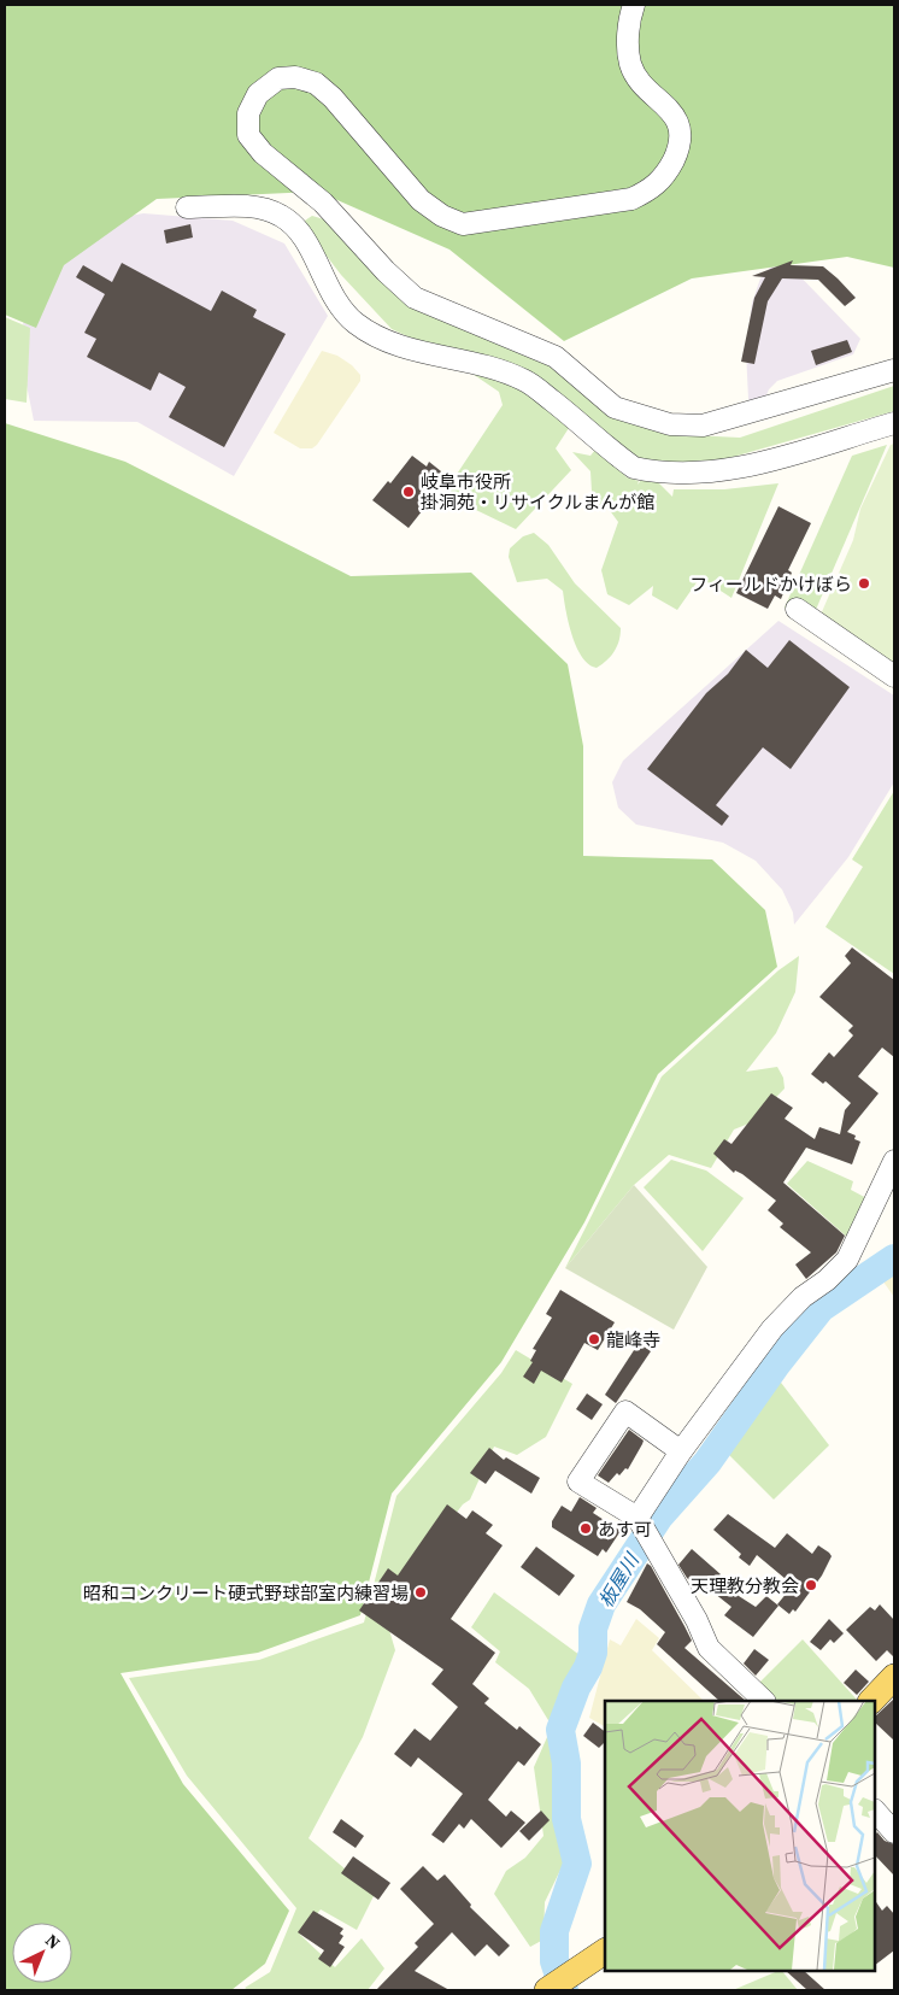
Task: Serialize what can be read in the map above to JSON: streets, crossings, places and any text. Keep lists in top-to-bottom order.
{
  "water": ["板屋川"],
  "places": [
    "岐阜市役所 掛洞苑・リサイクルまんが館",
    "フィールドかけぼら",
    "龍峰寺",
    "あす可",
    "天理教分教会",
    "昭和コンクリート硬式野球部室内練習場"
  ],
  "north": "top right"
}
